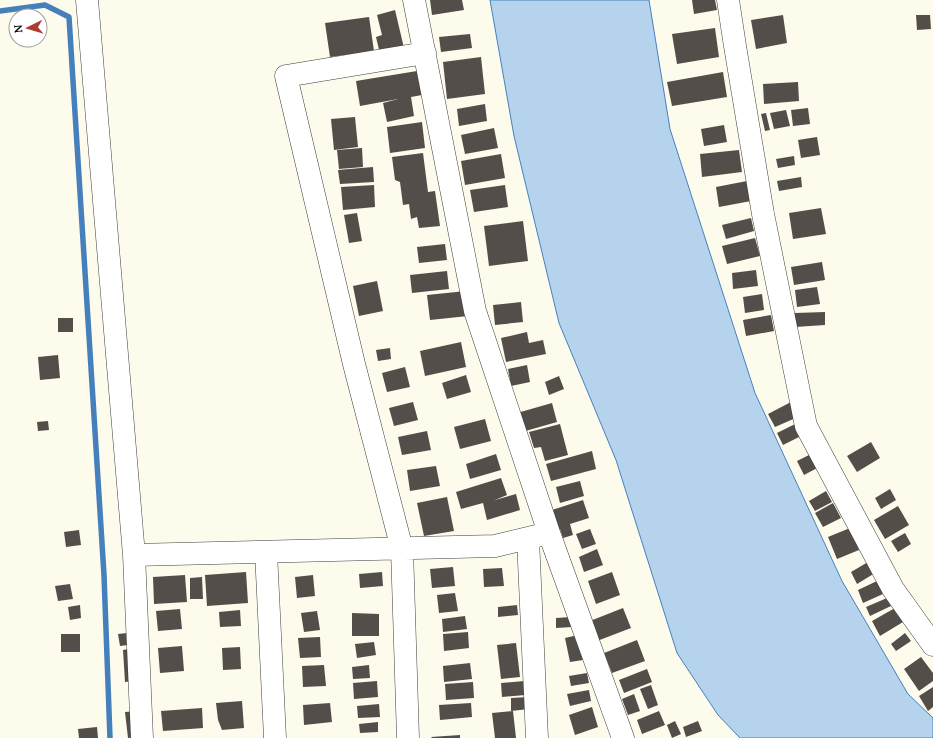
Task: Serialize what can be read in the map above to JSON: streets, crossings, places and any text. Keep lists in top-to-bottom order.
{
  "north": "left"
}
